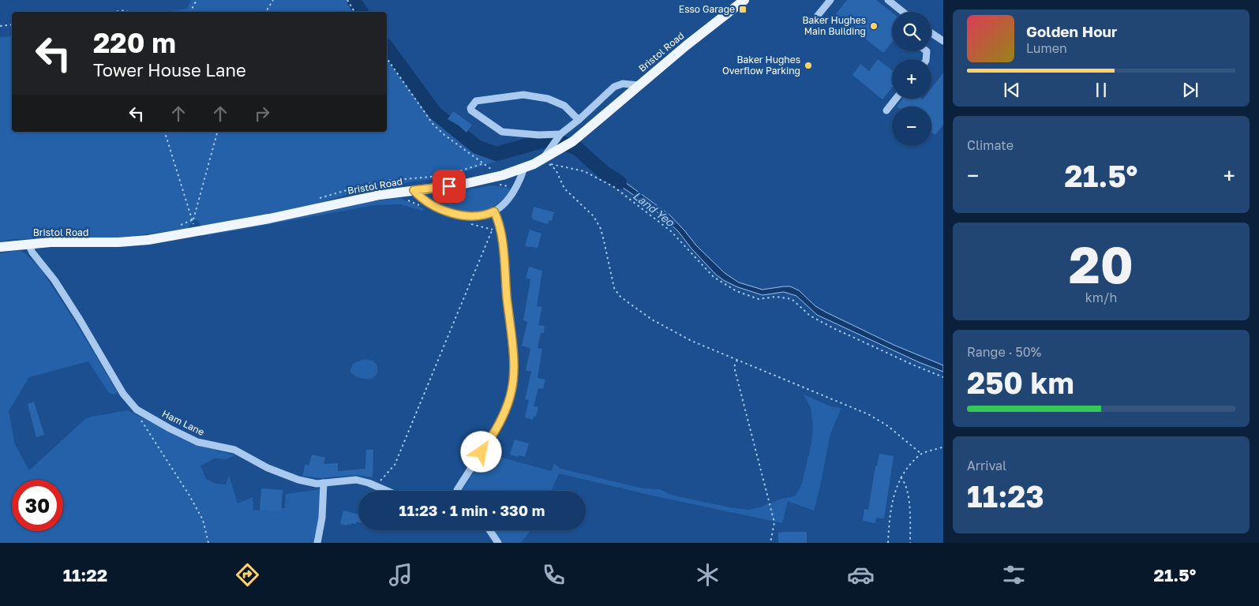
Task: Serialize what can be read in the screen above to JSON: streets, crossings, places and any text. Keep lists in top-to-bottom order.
{
  "streets": {
    "main road": ["Bristol Road"],
    "street": ["Ham Lane"]
  },
  "crossings": [
    ["Bristol Road", "Ham Lane"]
  ],
  "water": ["Land Yeo"],
  "places": {
    "transit": ["Esso Garage"],
    "other": ["Baker Hughes Main Building", "Baker Hughes Overflow Parking"]
  },
  "page": {
    "map_buttons": ["+", "−"],
    "turn": ["220 m", "Tower House Lane"],
    "song": ["Golden Hour", "Lumen"],
    "tile": [
      "Climate",
      ["20", "km/h"],
      ["Range · 50%", "250 km"],
      ["Arrival", "11:23"]
    ],
    "heat": ["−", "21.5°", "+"],
    "limit": "30",
    "trip": "11:23 · 1 min · 330 m",
    "tabs": ["11:22", "21.5°"]
  }
}
